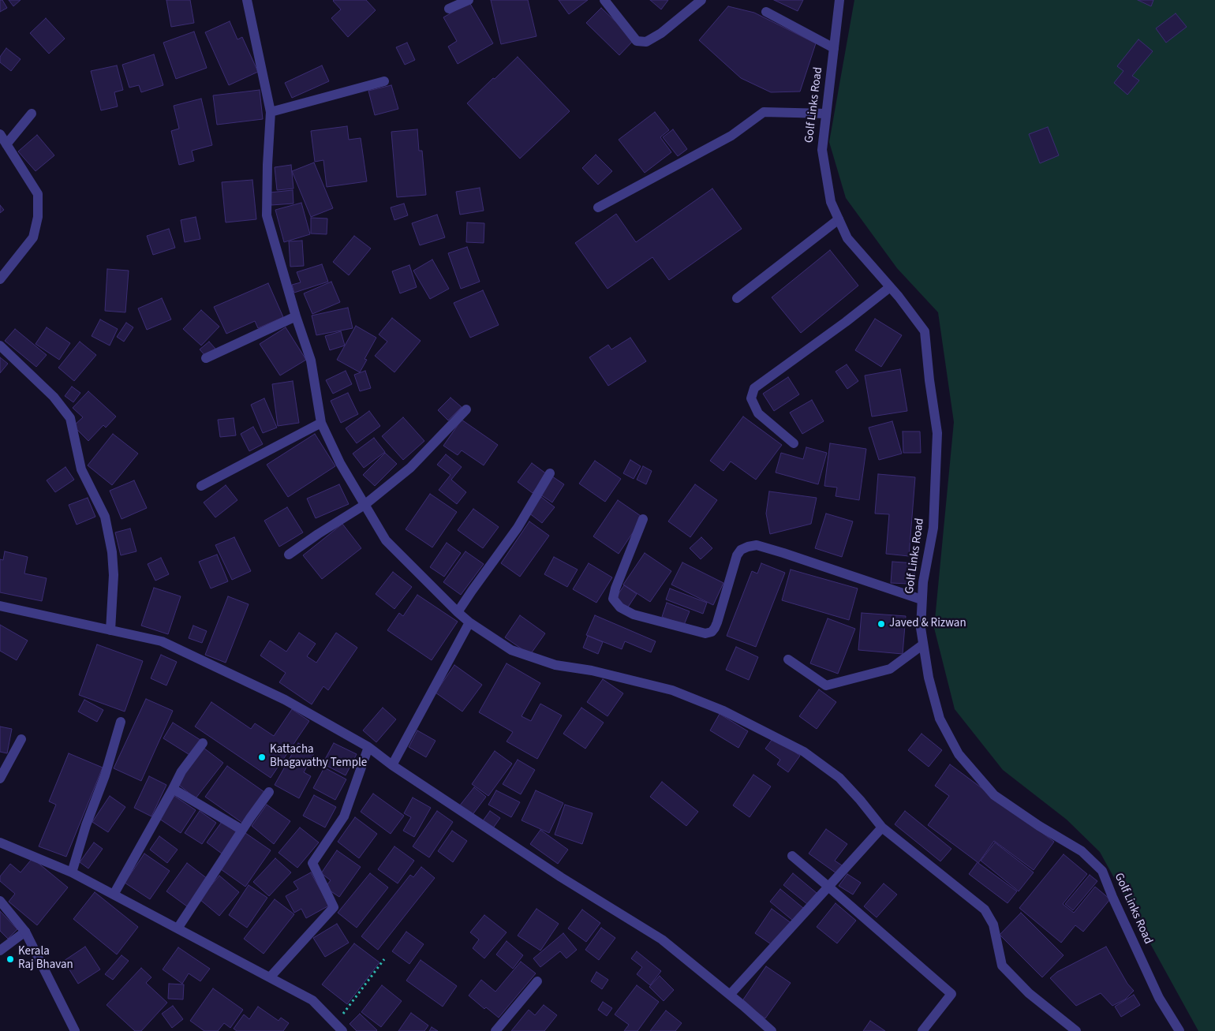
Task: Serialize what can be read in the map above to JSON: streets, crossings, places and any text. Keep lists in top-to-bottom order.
{
  "streets": {
    "street": ["Golf Links Road"]
  },
  "places": ["Javed & Rizwan", "Kattacha Bhagavathy Temple", "Kerala Raj Bhavan"]
}
